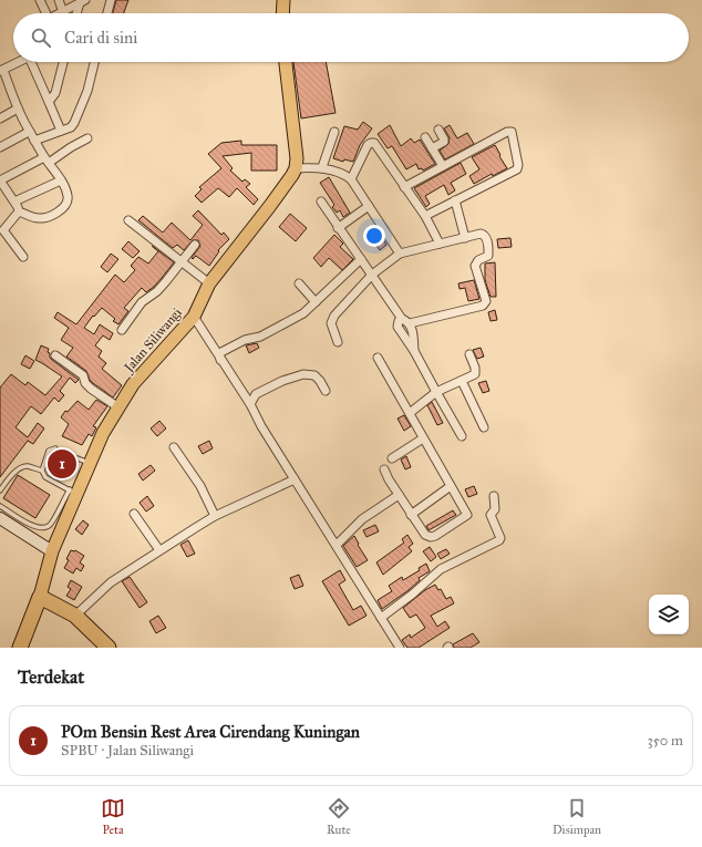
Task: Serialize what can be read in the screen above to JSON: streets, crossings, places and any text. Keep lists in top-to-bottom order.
{
  "streets": {
    "main road": ["Jalan Siliwangi"]
  },
  "page": {
    "search": "Cari di sini",
    "pins": "1",
    "heading": "Terdekat",
    "list": [
      {
        "mark": "1",
        "name": "POm Bensin Rest Area Cirendang Kuningan",
        "note": "SPBU · Jalan Siliwangi",
        "value": "350 m"
      }
    ],
    "nav": ["Peta", "Rute", "Disimpan"]
  }
}
